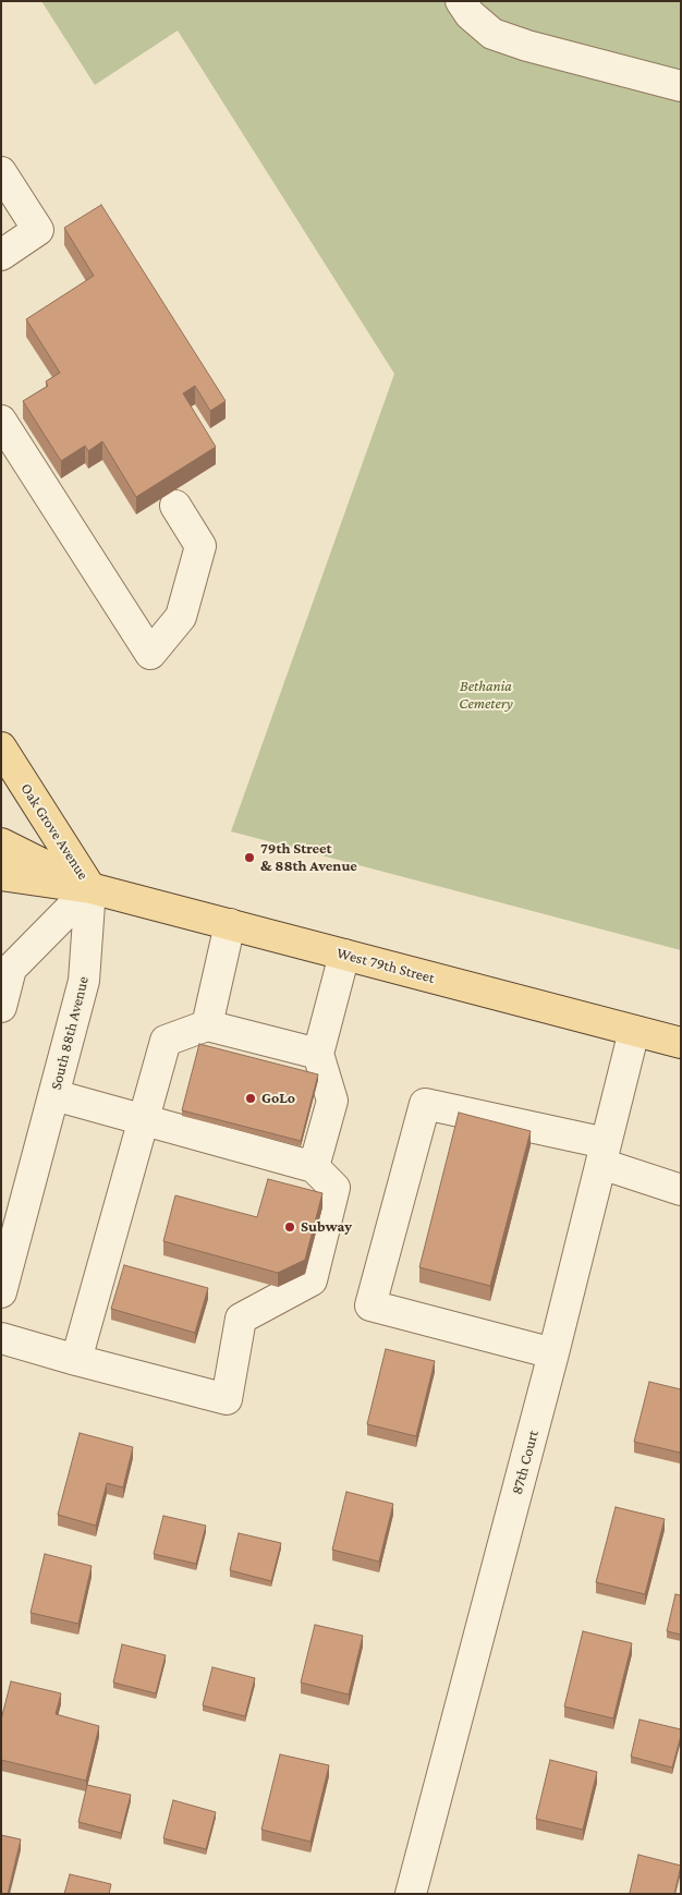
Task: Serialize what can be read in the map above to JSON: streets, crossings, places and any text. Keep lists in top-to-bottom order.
{
  "streets": {
    "main road": ["Oak Grove Avenue", "West 79th Street"],
    "street": ["South 88th Avenue", "87th Court"]
  },
  "crossings": [
    ["Oak Grove Avenue", "West 79th Street"],
    ["Oak Grove Avenue", "South 88th Avenue"],
    ["West 79th Street", "South 88th Avenue"],
    ["West 79th Street", "87th Court"]
  ],
  "parks": ["Bethania Cemetery"],
  "places": ["79th Street & 88th Avenue", "GoLo", "Subway"]
}
